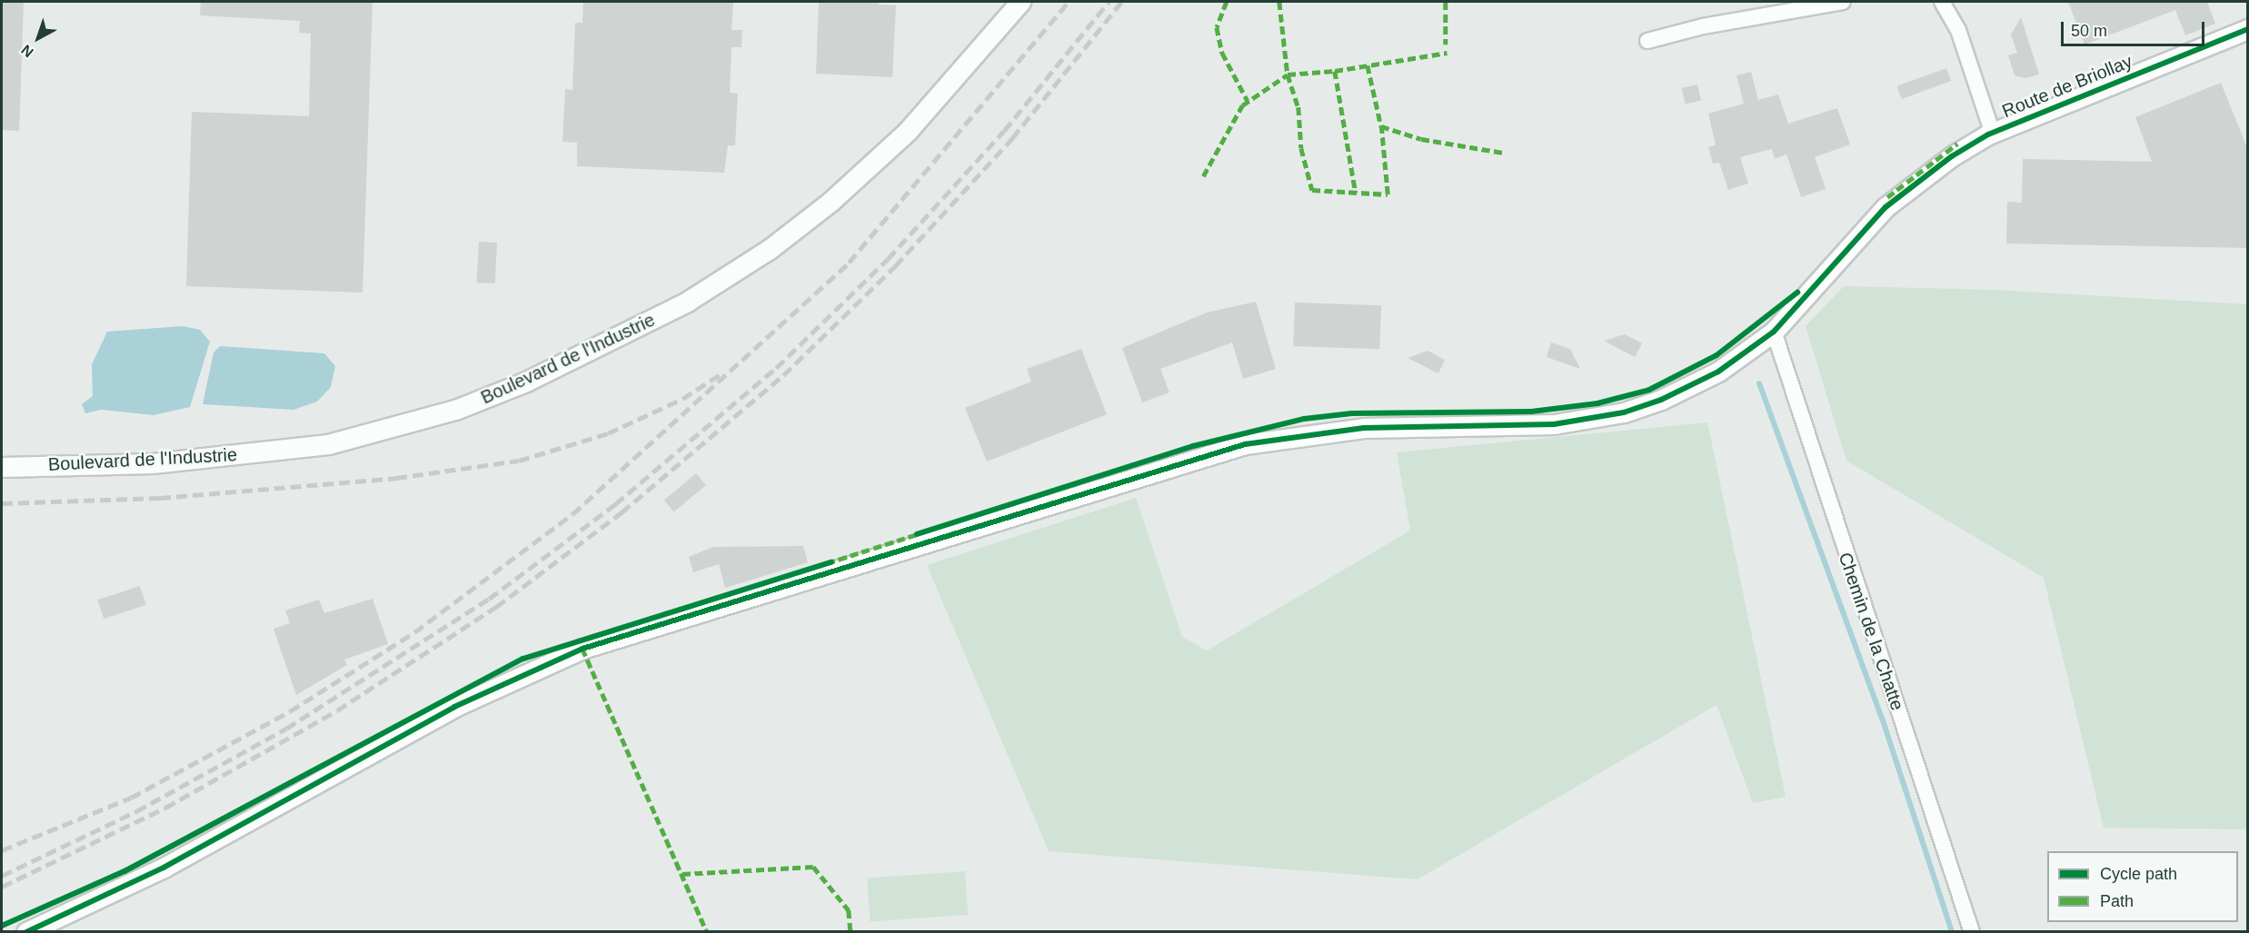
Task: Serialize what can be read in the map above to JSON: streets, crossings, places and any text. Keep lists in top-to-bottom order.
{
  "streets": {
    "street": ["Route de Briollay", "Boulevard de l'Industrie", "Chemin de la Chatte"]
  },
  "crossings": [
    ["Route de Briollay", "Chemin de la Chatte"]
  ],
  "legend": ["Cycle path", "Path"],
  "scale_bar": "50 m",
  "north": "bottom left"
}
